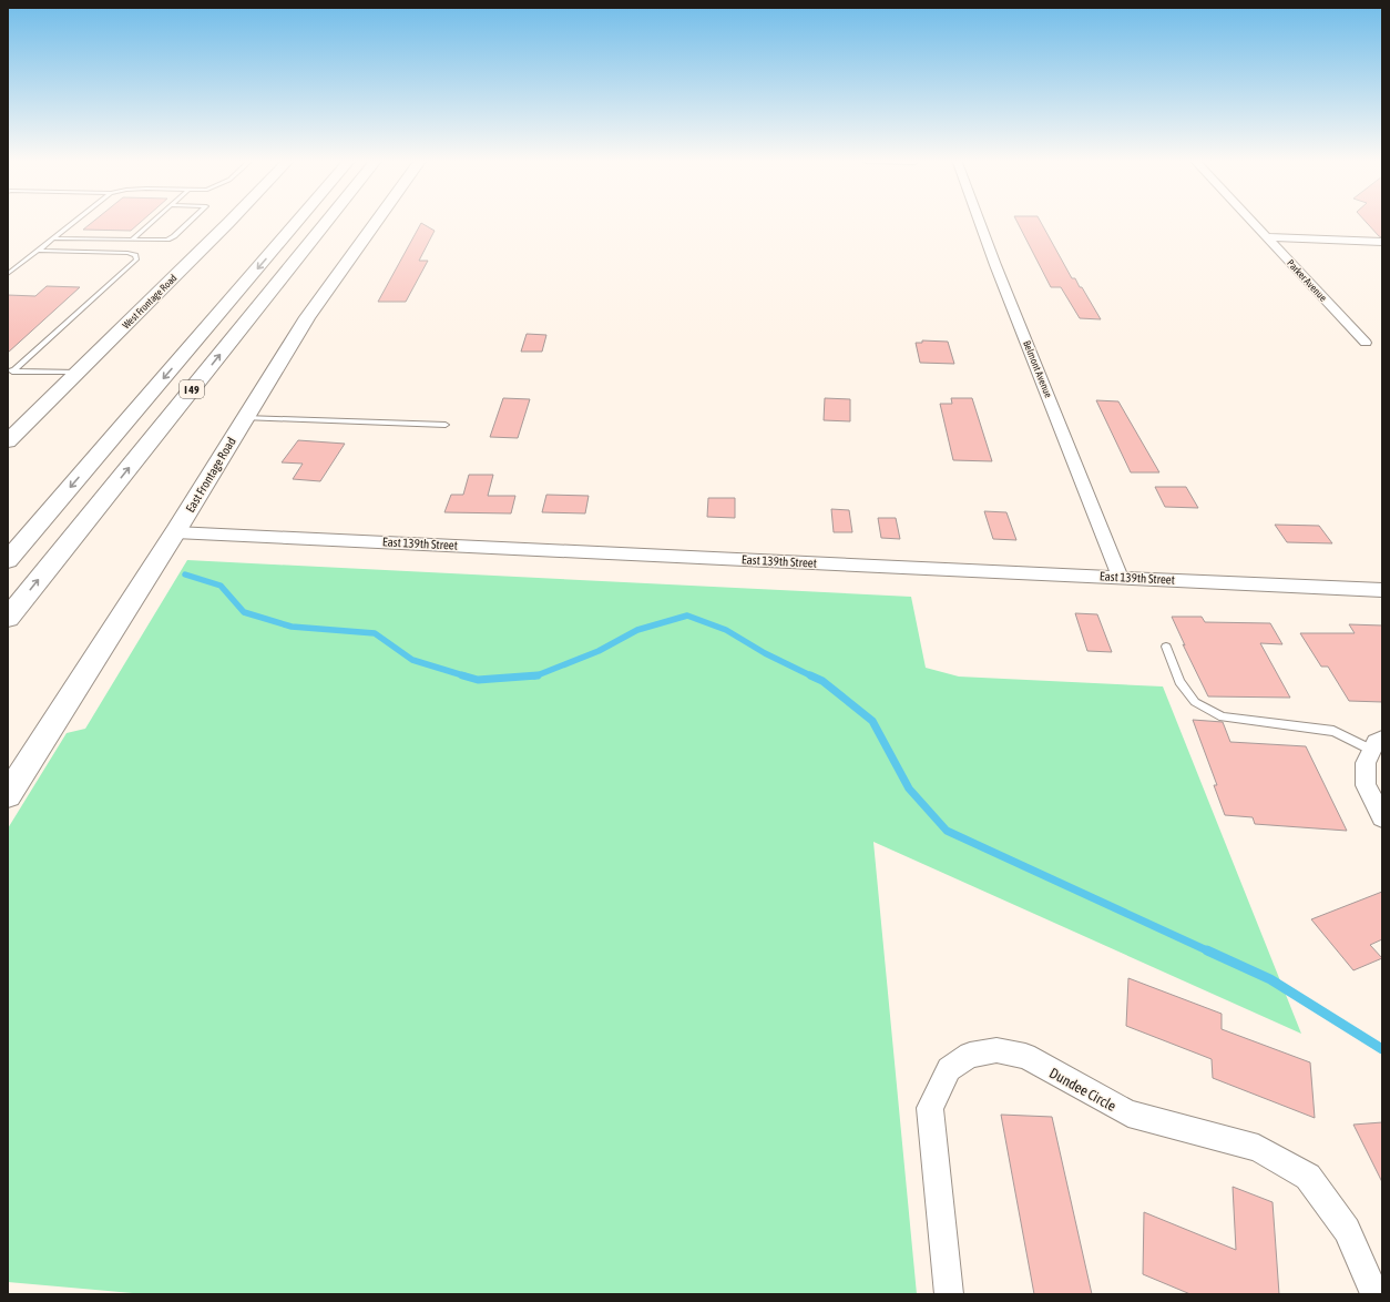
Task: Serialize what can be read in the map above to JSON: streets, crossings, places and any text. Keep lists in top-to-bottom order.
{
  "streets": {
    "main road": ["West Frontage Road", "I 49", "East Frontage Road"],
    "street": [
      "Parker Avenue",
      "Belmont Avenue",
      "East 139th Street",
      "Dundee Circle"
    ]
  },
  "crossings": [
    ["Belmont Avenue", "East 139th Street"],
    ["East Frontage Road", "East 139th Street"]
  ]
}
